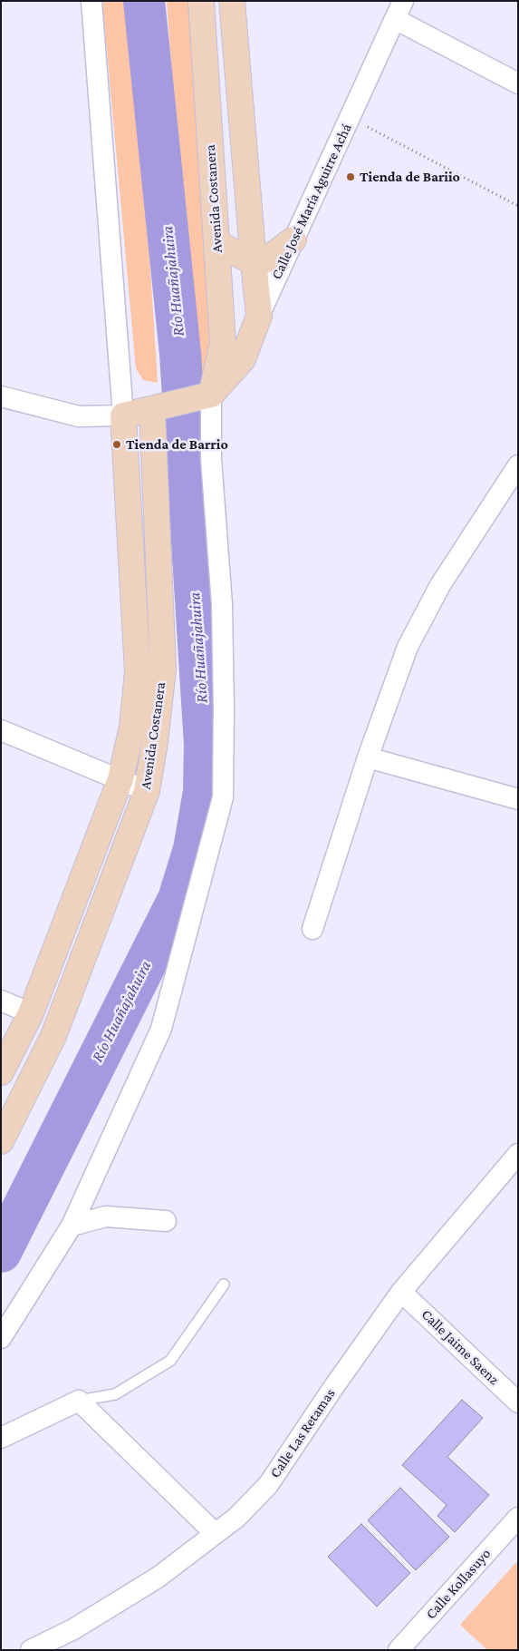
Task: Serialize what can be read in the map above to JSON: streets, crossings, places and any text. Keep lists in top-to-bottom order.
{
  "streets": {
    "main road": ["Avenida Costanera", "Calle José María Aguirre Achá"],
    "street": ["Calle Jaime Saenz", "Calle Las Retamas", "Calle Kollasuyo"]
  },
  "crossings": [
    ["Avenida Costanera", "Calle José María Aguirre Achá"],
    ["Calle Jaime Saenz", "Calle Las Retamas"]
  ],
  "water": ["Río Huañajahuira"],
  "places": ["Tienda de Bariio", "Tienda de Barrio"]
}
